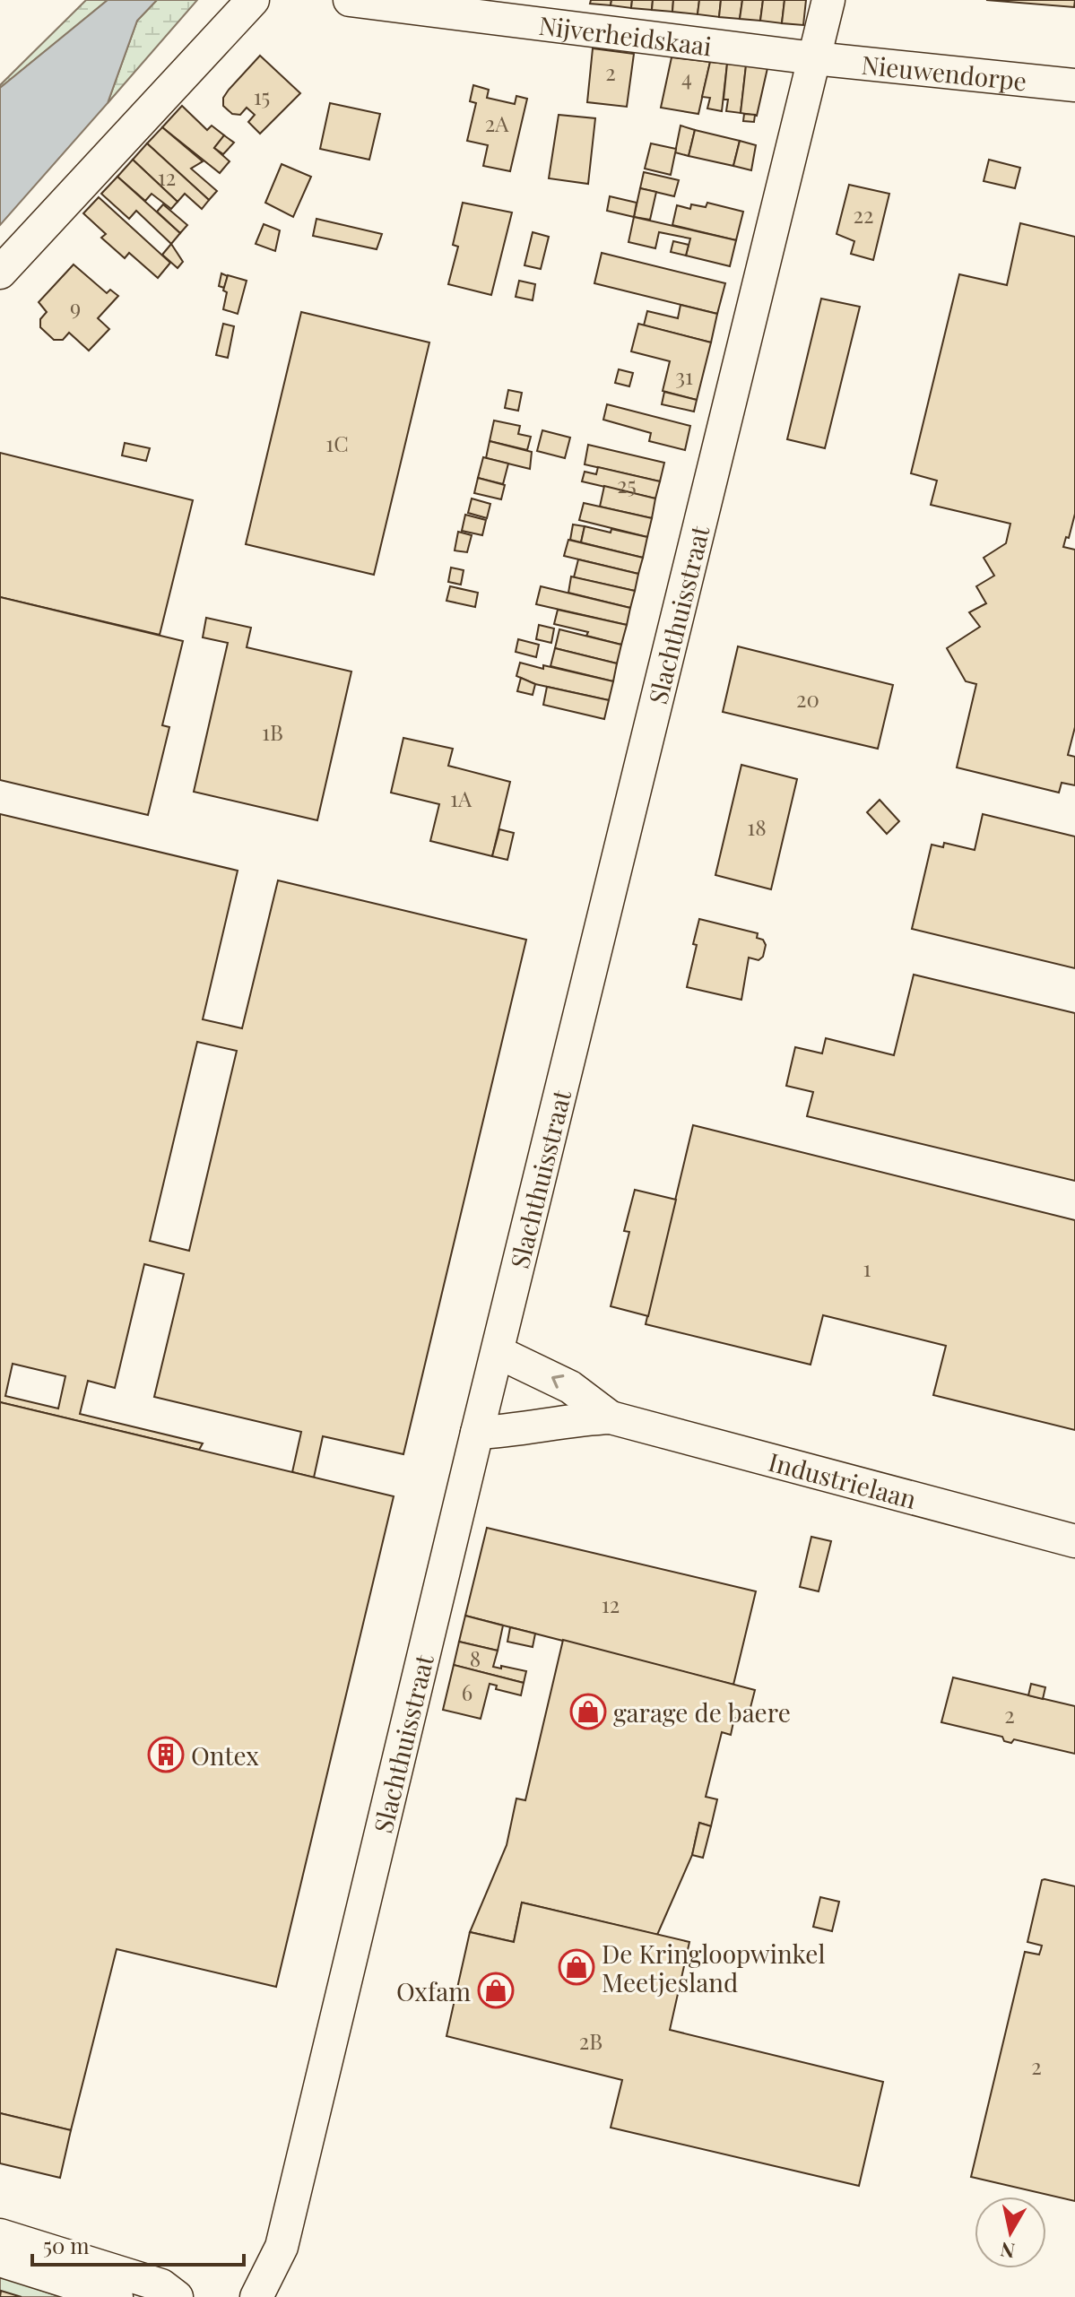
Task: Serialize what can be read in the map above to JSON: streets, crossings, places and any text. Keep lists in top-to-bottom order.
{
  "streets": {
    "street": [
      "Nijverheidskaai",
      "Nieuwendorpe",
      "Slachthuisstraat",
      "Industrielaan"
    ]
  },
  "crossings": [
    ["Nijverheidskaai", "Nieuwendorpe"],
    ["Nijverheidskaai", "Slachthuisstraat"],
    ["Nieuwendorpe", "Slachthuisstraat"],
    ["Slachthuisstraat", "Industrielaan"]
  ],
  "places": {
    "shop": ["garage de baere", "De Kringloopwinkel Meetjesland", "Oxfam"],
    "building": ["Ontex"]
  },
  "house_numbers": [
    "2",
    "4",
    "15",
    "2A",
    "12",
    "22",
    "9",
    "31",
    "1C",
    "25",
    "20",
    "1B",
    "1A",
    "18",
    "1",
    "12",
    "8",
    "6",
    "2",
    "2B",
    "2"
  ],
  "scale_bar": "50 m",
  "north": "bottom"
}
